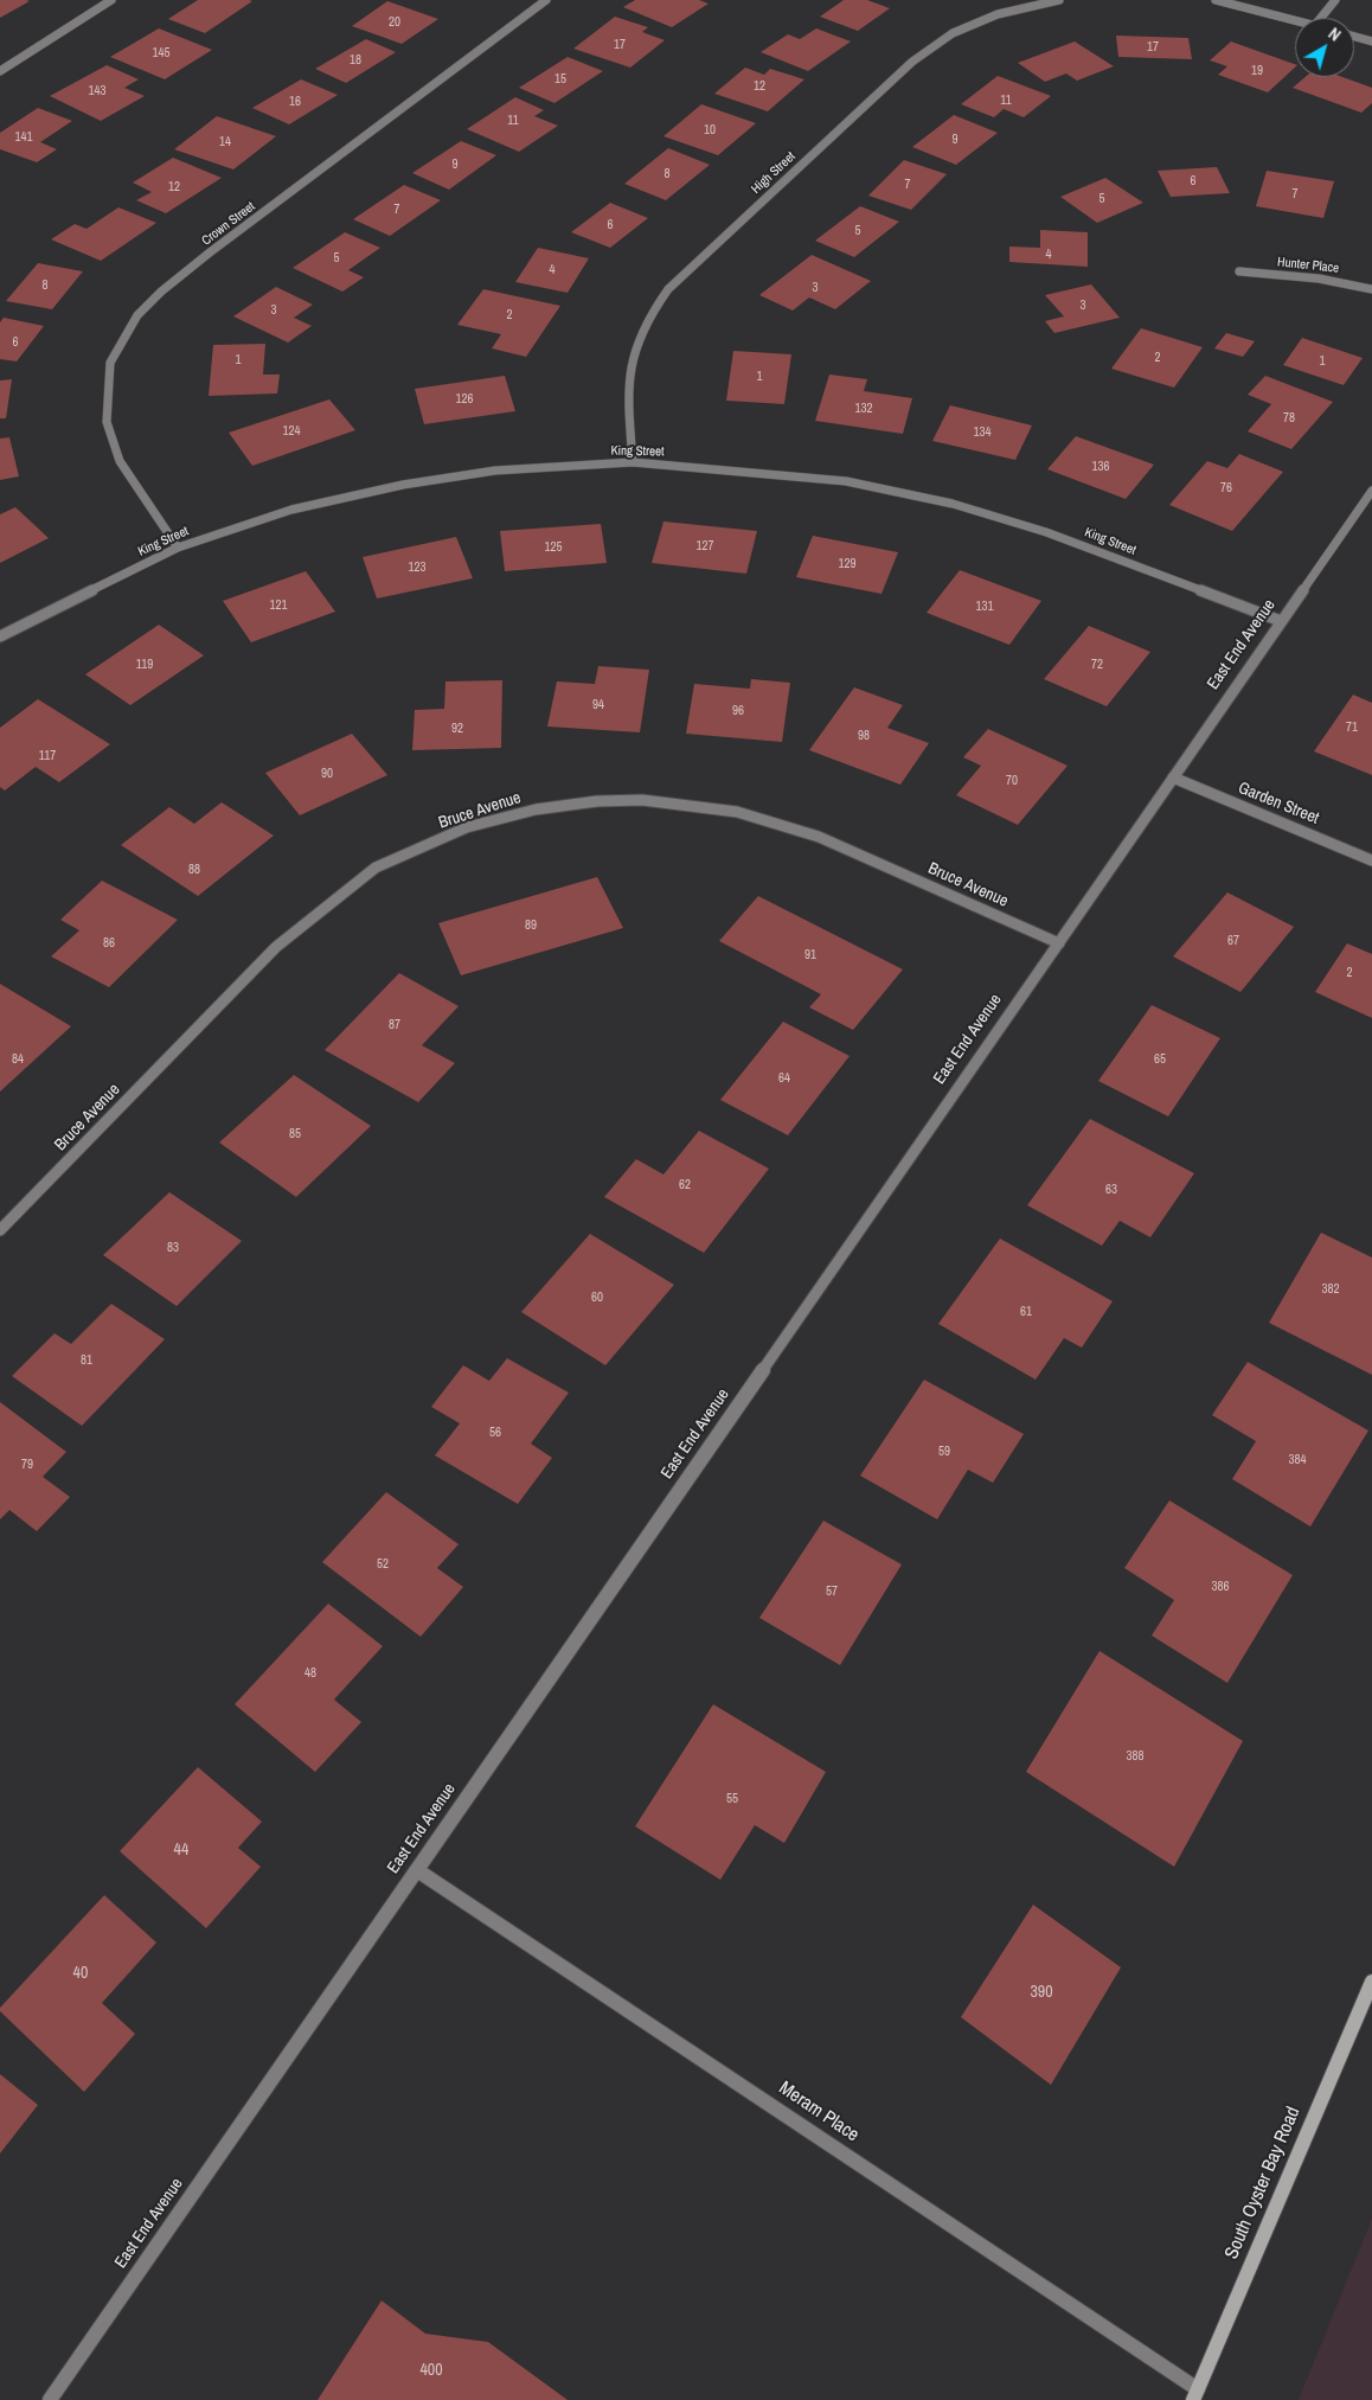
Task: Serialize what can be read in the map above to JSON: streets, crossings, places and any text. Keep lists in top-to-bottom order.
{
  "streets": {
    "main road": ["South Oyster Bay Road"],
    "street": [
      "High Street",
      "Crown Street",
      "Hunter Place",
      "King Street",
      "East End Avenue",
      "Garden Street",
      "Bruce Avenue",
      "Meram Place"
    ]
  },
  "crossings": [
    ["High Street", "King Street"],
    ["Crown Street", "King Street"],
    ["King Street", "East End Avenue"],
    ["East End Avenue", "Garden Street"],
    ["East End Avenue", "Bruce Avenue"],
    ["East End Avenue", "Meram Place"],
    ["Meram Place", "South Oyster Bay Road"]
  ],
  "house_numbers": [
    "20",
    "17",
    "17",
    "145",
    "18",
    "19",
    "15",
    "12",
    "143",
    "11",
    "16",
    "11",
    "10",
    "141",
    "9",
    "14",
    "9",
    "8",
    "6",
    "7",
    "12",
    "7",
    "5",
    "7",
    "6",
    "5",
    "4",
    "5",
    "4",
    "8",
    "3",
    "3",
    "3",
    "2",
    "6",
    "2",
    "1",
    "1",
    "1",
    "126",
    "132",
    "78",
    "124",
    "134",
    "136",
    "76",
    "127",
    "125",
    "129",
    "123",
    "121",
    "131",
    "119",
    "72",
    "94",
    "96",
    "71",
    "92",
    "98",
    "117",
    "90",
    "70",
    "88",
    "89",
    "67",
    "86",
    "91",
    "2",
    "87",
    "84",
    "65",
    "64",
    "85",
    "62",
    "63",
    "83",
    "382",
    "60",
    "61",
    "81",
    "56",
    "59",
    "384",
    "79",
    "52",
    "386",
    "57",
    "48",
    "388",
    "55",
    "44",
    "40",
    "390",
    "400"
  ],
  "north": "top right"
}
